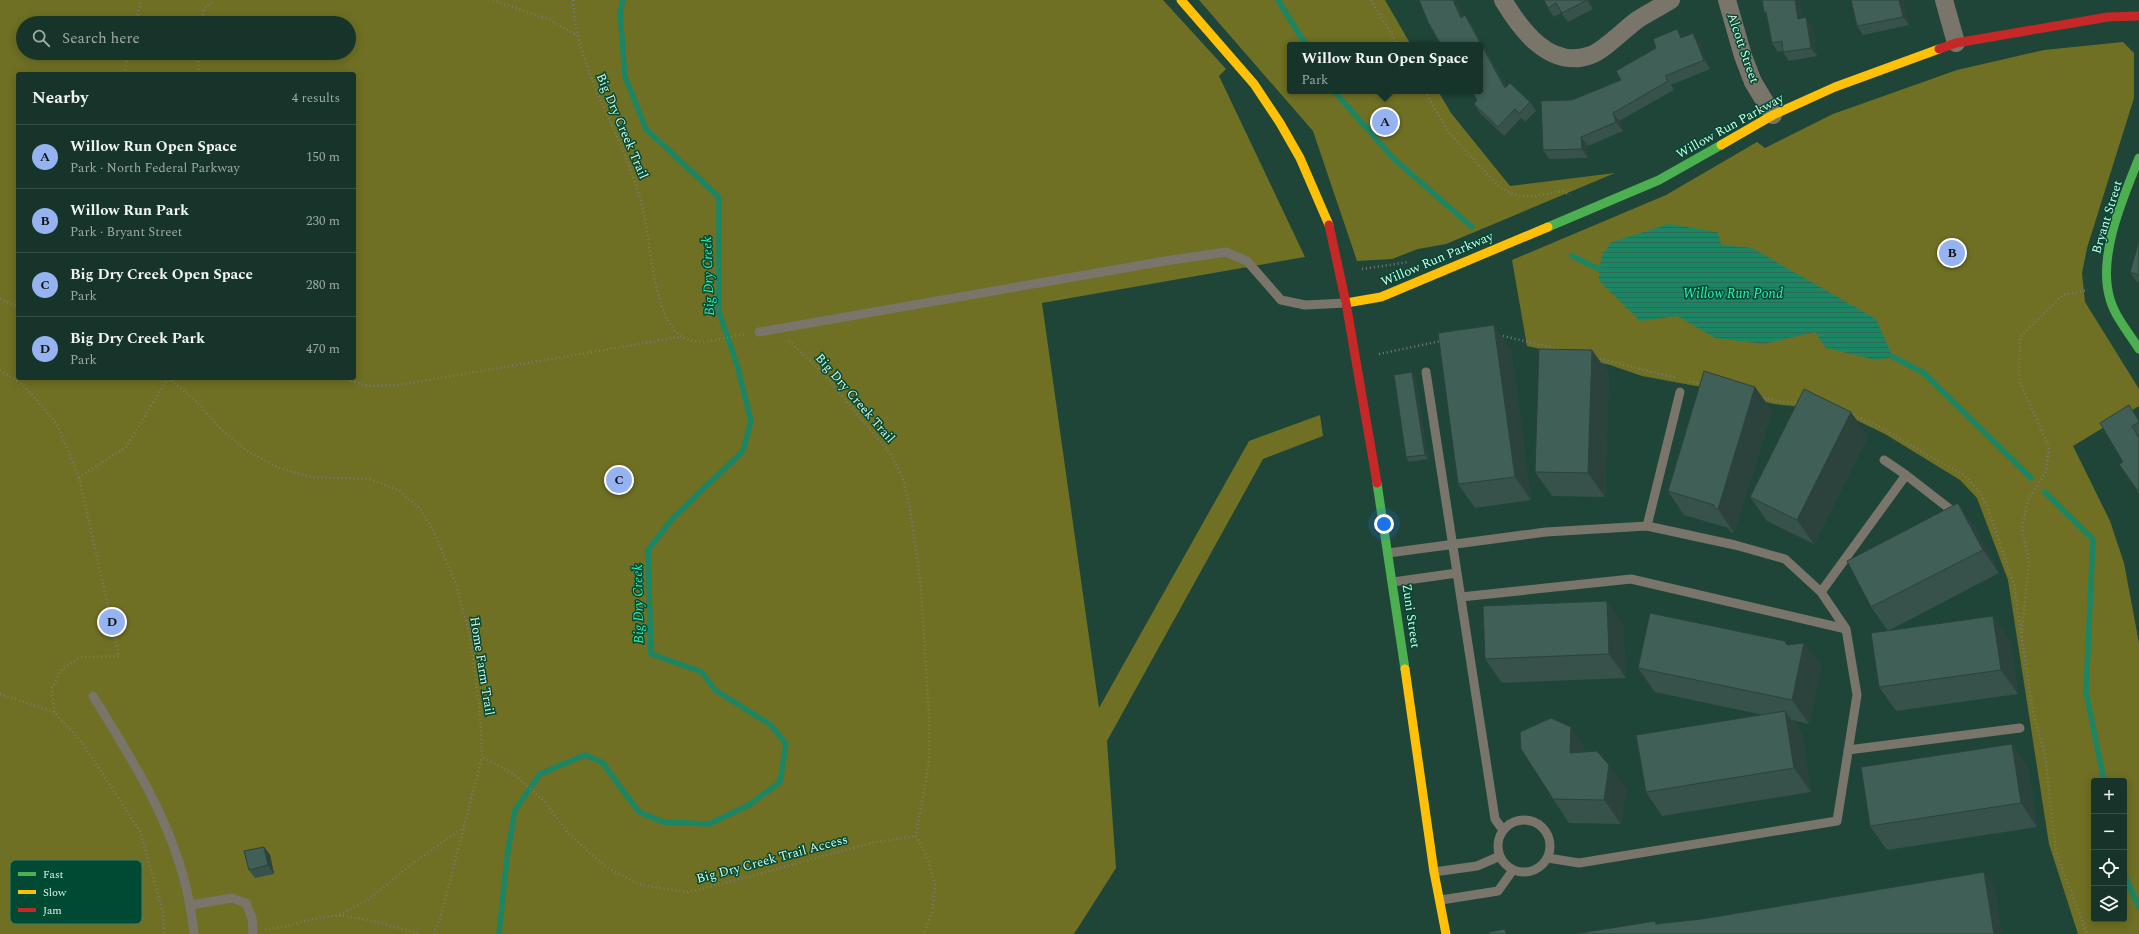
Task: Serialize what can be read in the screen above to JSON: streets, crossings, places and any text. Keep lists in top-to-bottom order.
{
  "streets": {
    "street": [
      "Alcott Street",
      "Willow Run Parkway",
      "Bryant Street",
      "Zuni Street"
    ],
    "path": ["Big Dry Creek Trail", "Home Farm Trail", "Big Dry Creek Trail Access"]
  },
  "crossings": [
    ["Alcott Street", "Willow Run Parkway"],
    ["Big Dry Creek Trail", "Big Dry Creek Trail Access"],
    ["Willow Run Parkway", "Zuni Street"],
    ["Home Farm Trail", "Big Dry Creek Trail Access"]
  ],
  "water": ["Big Dry Creek", "Willow Run Pond"],
  "legend": ["Fast", "Slow", "Jam"],
  "page": {
    "search": "Search here",
    "popup": ["Willow Run Open Space", "Park"],
    "heading": ["Nearby", "4 results"],
    "pins": [
      "A",
      "B",
      "C",
      "D"
    ],
    "list": [
      {
        "mark": "A",
        "name": "Willow Run Open Space",
        "note": "Park · North Federal Parkway",
        "value": "150 m"
      },
      {
        "mark": "B",
        "name": "Willow Run Park",
        "note": "Park · Bryant Street",
        "value": "230 m"
      },
      {
        "mark": "C",
        "name": "Big Dry Creek Open Space",
        "note": "Park",
        "value": "280 m"
      },
      {
        "mark": "D",
        "name": "Big Dry Creek Park",
        "note": "Park",
        "value": "470 m"
      }
    ],
    "map_buttons": ["+", "−"]
  }
}
